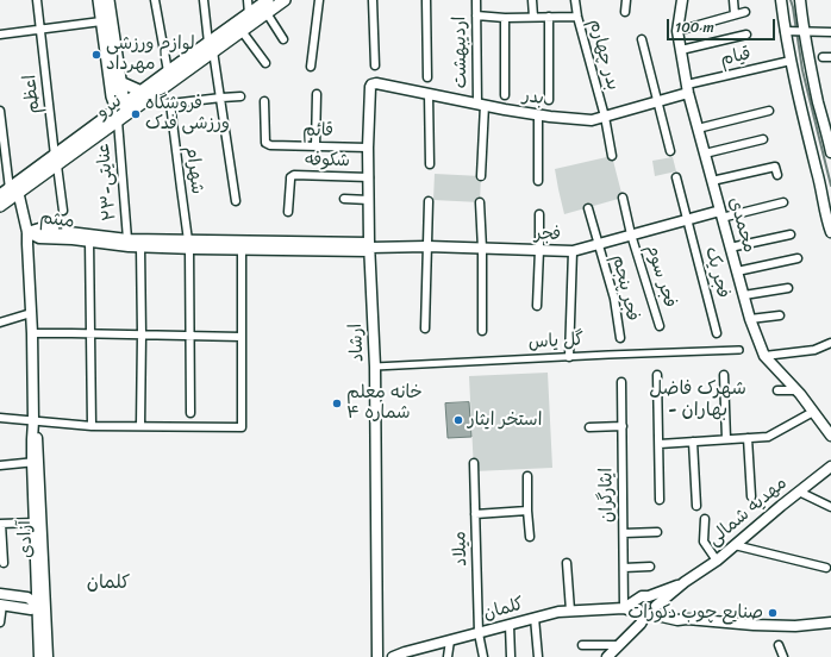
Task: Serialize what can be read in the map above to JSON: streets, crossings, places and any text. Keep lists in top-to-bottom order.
{
  "streets": {
    "main road": ["نیرو"],
    "street": [
      "اردیبهشت",
      "بدر چهارم",
      "قیام",
      "اعظم",
      "بدر",
      "قائم",
      "شکوفه",
      "شهرام",
      "۲۳-عنایتی",
      "میثم",
      "محمدی",
      "فجر",
      "فجر یک",
      "فجر سوم",
      "فجر پنجم",
      "گل یاس",
      "ارشاد",
      "ایثارگران",
      "مهدیه شمالی",
      "آزادی",
      "میلاد",
      "کلمان"
    ]
  },
  "crossings": [
    ["اردیبهشت", "بدر"],
    ["بدر چهارم", "بدر"],
    ["قیام", "بدر"],
    ["قیام", "محمدی"],
    ["اعظم", "نیرو"],
    ["بدر", "محمدی"],
    ["بدر", "ارشاد"],
    ["نیرو", "۲۳-عنایتی"],
    ["نیرو", "آزادی"],
    ["قائم", "ارشاد"],
    ["شکوفه", "ارشاد"],
    ["شهرام", "میثم"],
    ["۲۳-عنایتی", "میثم"],
    ["میثم", "فجر"],
    ["میثم", "ارشاد"],
    ["میثم", "آزادی"],
    ["محمدی", "فجر"],
    ["فجر", "فجر یک"],
    ["فجر", "فجر سوم"],
    ["فجر", "فجر پنجم"],
    ["فجر", "ارشاد"],
    ["گل یاس", "ارشاد"],
    ["ایثارگران", "کلمان"],
    ["مهدیه شمالی", "کلمان"],
    ["میلاد", "کلمان"]
  ],
  "districts": ["شهرک فاضل - بهاران", "کلمان"],
  "places": [
    "لوازم ورزشی مهرداد",
    "فروشگاه ورزشی فدک",
    "خانه معلم شماره ۴",
    "استخر ایثار",
    "صنایع چوب دکورات"
  ],
  "scale_bar": "100 m"
}
